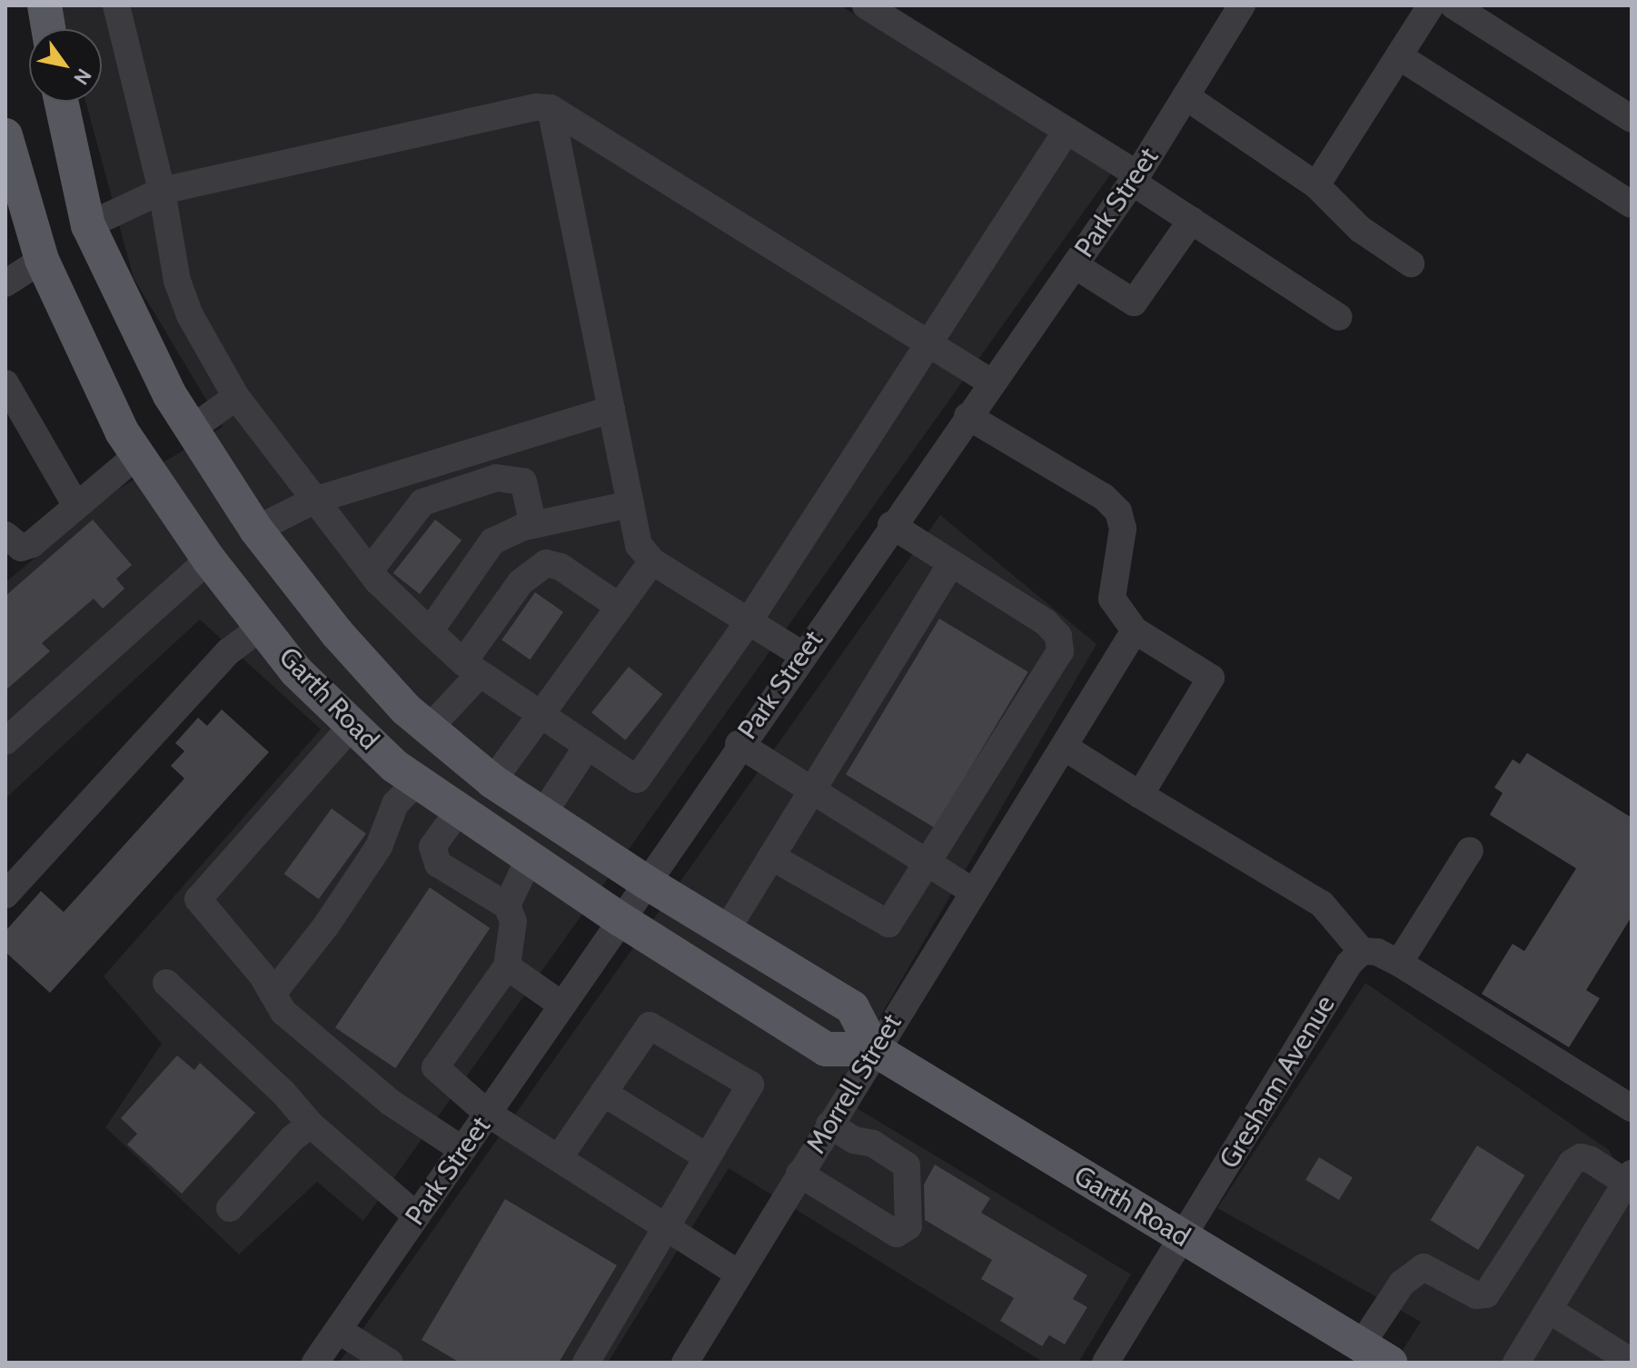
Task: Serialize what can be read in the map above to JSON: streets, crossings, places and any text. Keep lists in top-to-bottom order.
{
  "streets": {
    "main road": ["Garth Road"],
    "street": ["Park Street", "Gresham Avenue", "Morrell Street"]
  },
  "crossings": [
    ["Park Street", "Garth Road"],
    ["Garth Road", "Gresham Avenue"],
    ["Garth Road", "Morrell Street"]
  ],
  "north": "bottom right"
}
